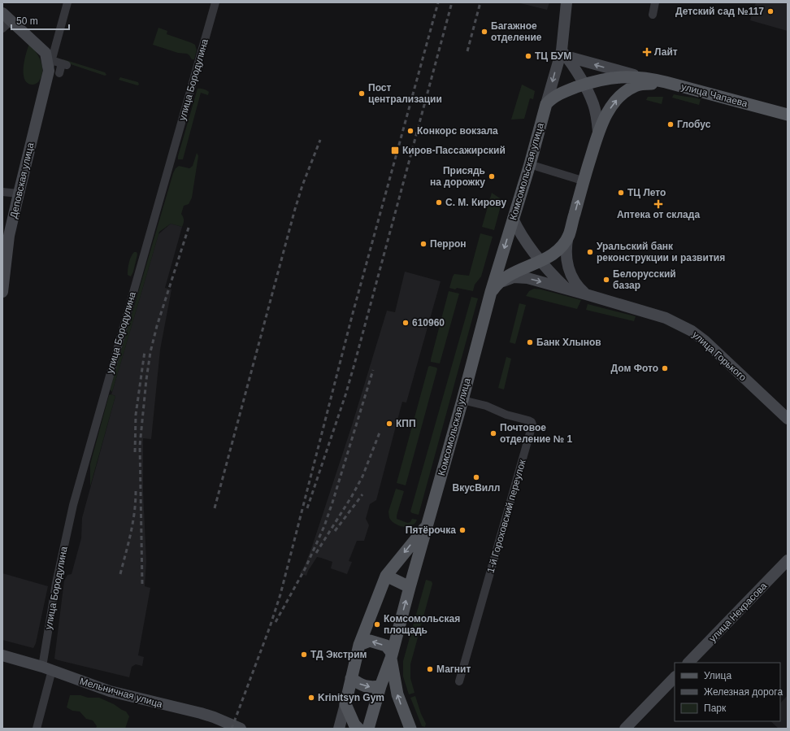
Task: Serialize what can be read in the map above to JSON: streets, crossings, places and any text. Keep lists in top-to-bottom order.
{
  "streets": {
    "main road": [
      "улица Чапаева",
      "Комсомольская улица",
      "Деповская улица",
      "улица Горького",
      "улица Некрасова",
      "Мельничная улица"
    ],
    "street": ["улица Бородулина", "1-й Гороховский переулок"]
  },
  "crossings": [
    ["улица Бородулина", "Мельничная улица"],
    ["улица Чапаева", "Комсомольская улица"],
    ["Комсомольская улица", "улица Горького"],
    ["Комсомольская улица", "1-й Гороховский переулок"]
  ],
  "places": {
    "other": [
      "Детский сад №117",
      "Багажное отделение",
      "ТЦ БУМ",
      "Пост централизации",
      "Глобус",
      "Конкорс вокзала",
      "Присядь на дорожку",
      "ТЦ Лето",
      "С. М. Кирову",
      "Перрон",
      "Уральский банк реконструкции и развития",
      "Белорусский базар",
      "610960",
      "Банк Хлынов",
      "Дом Фото",
      "КПП",
      "Почтовое отделение № 1",
      "ВкусВилл",
      "Пятёрочка",
      "Комсомольская площадь",
      "ТД Экстрим",
      "Магнит",
      "Krinitsyn Gym"
    ],
    "health": ["Лайт", "Аптека от склада"],
    "transit": ["Киров-Пассажирский"]
  },
  "legend": ["Улица", "Железная дорога", "Парк"],
  "scale_bar": "50 m"
}
